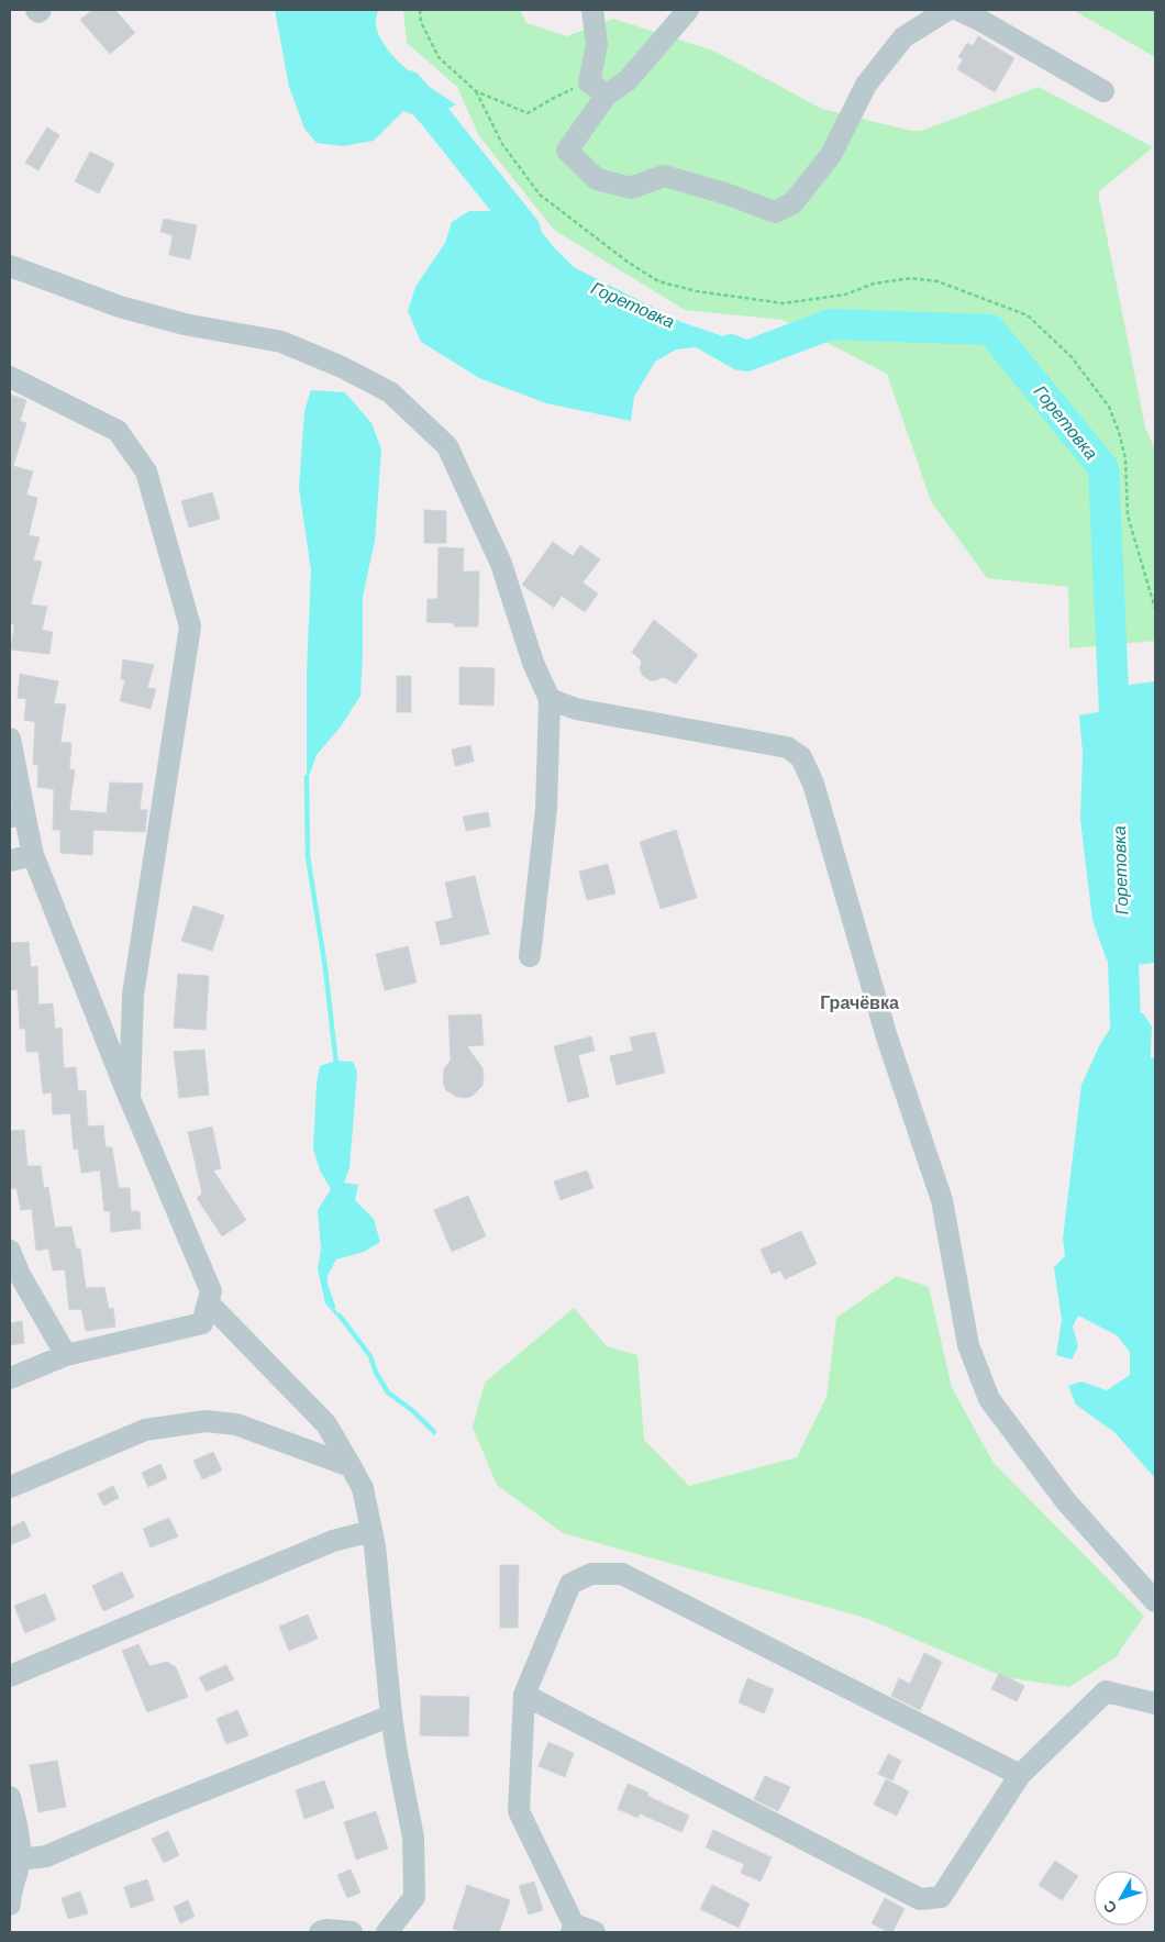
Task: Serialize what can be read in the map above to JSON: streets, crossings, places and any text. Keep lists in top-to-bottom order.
{
  "districts": ["Грачёвка"],
  "water": ["Горетовка"],
  "north": "bottom left"
}
